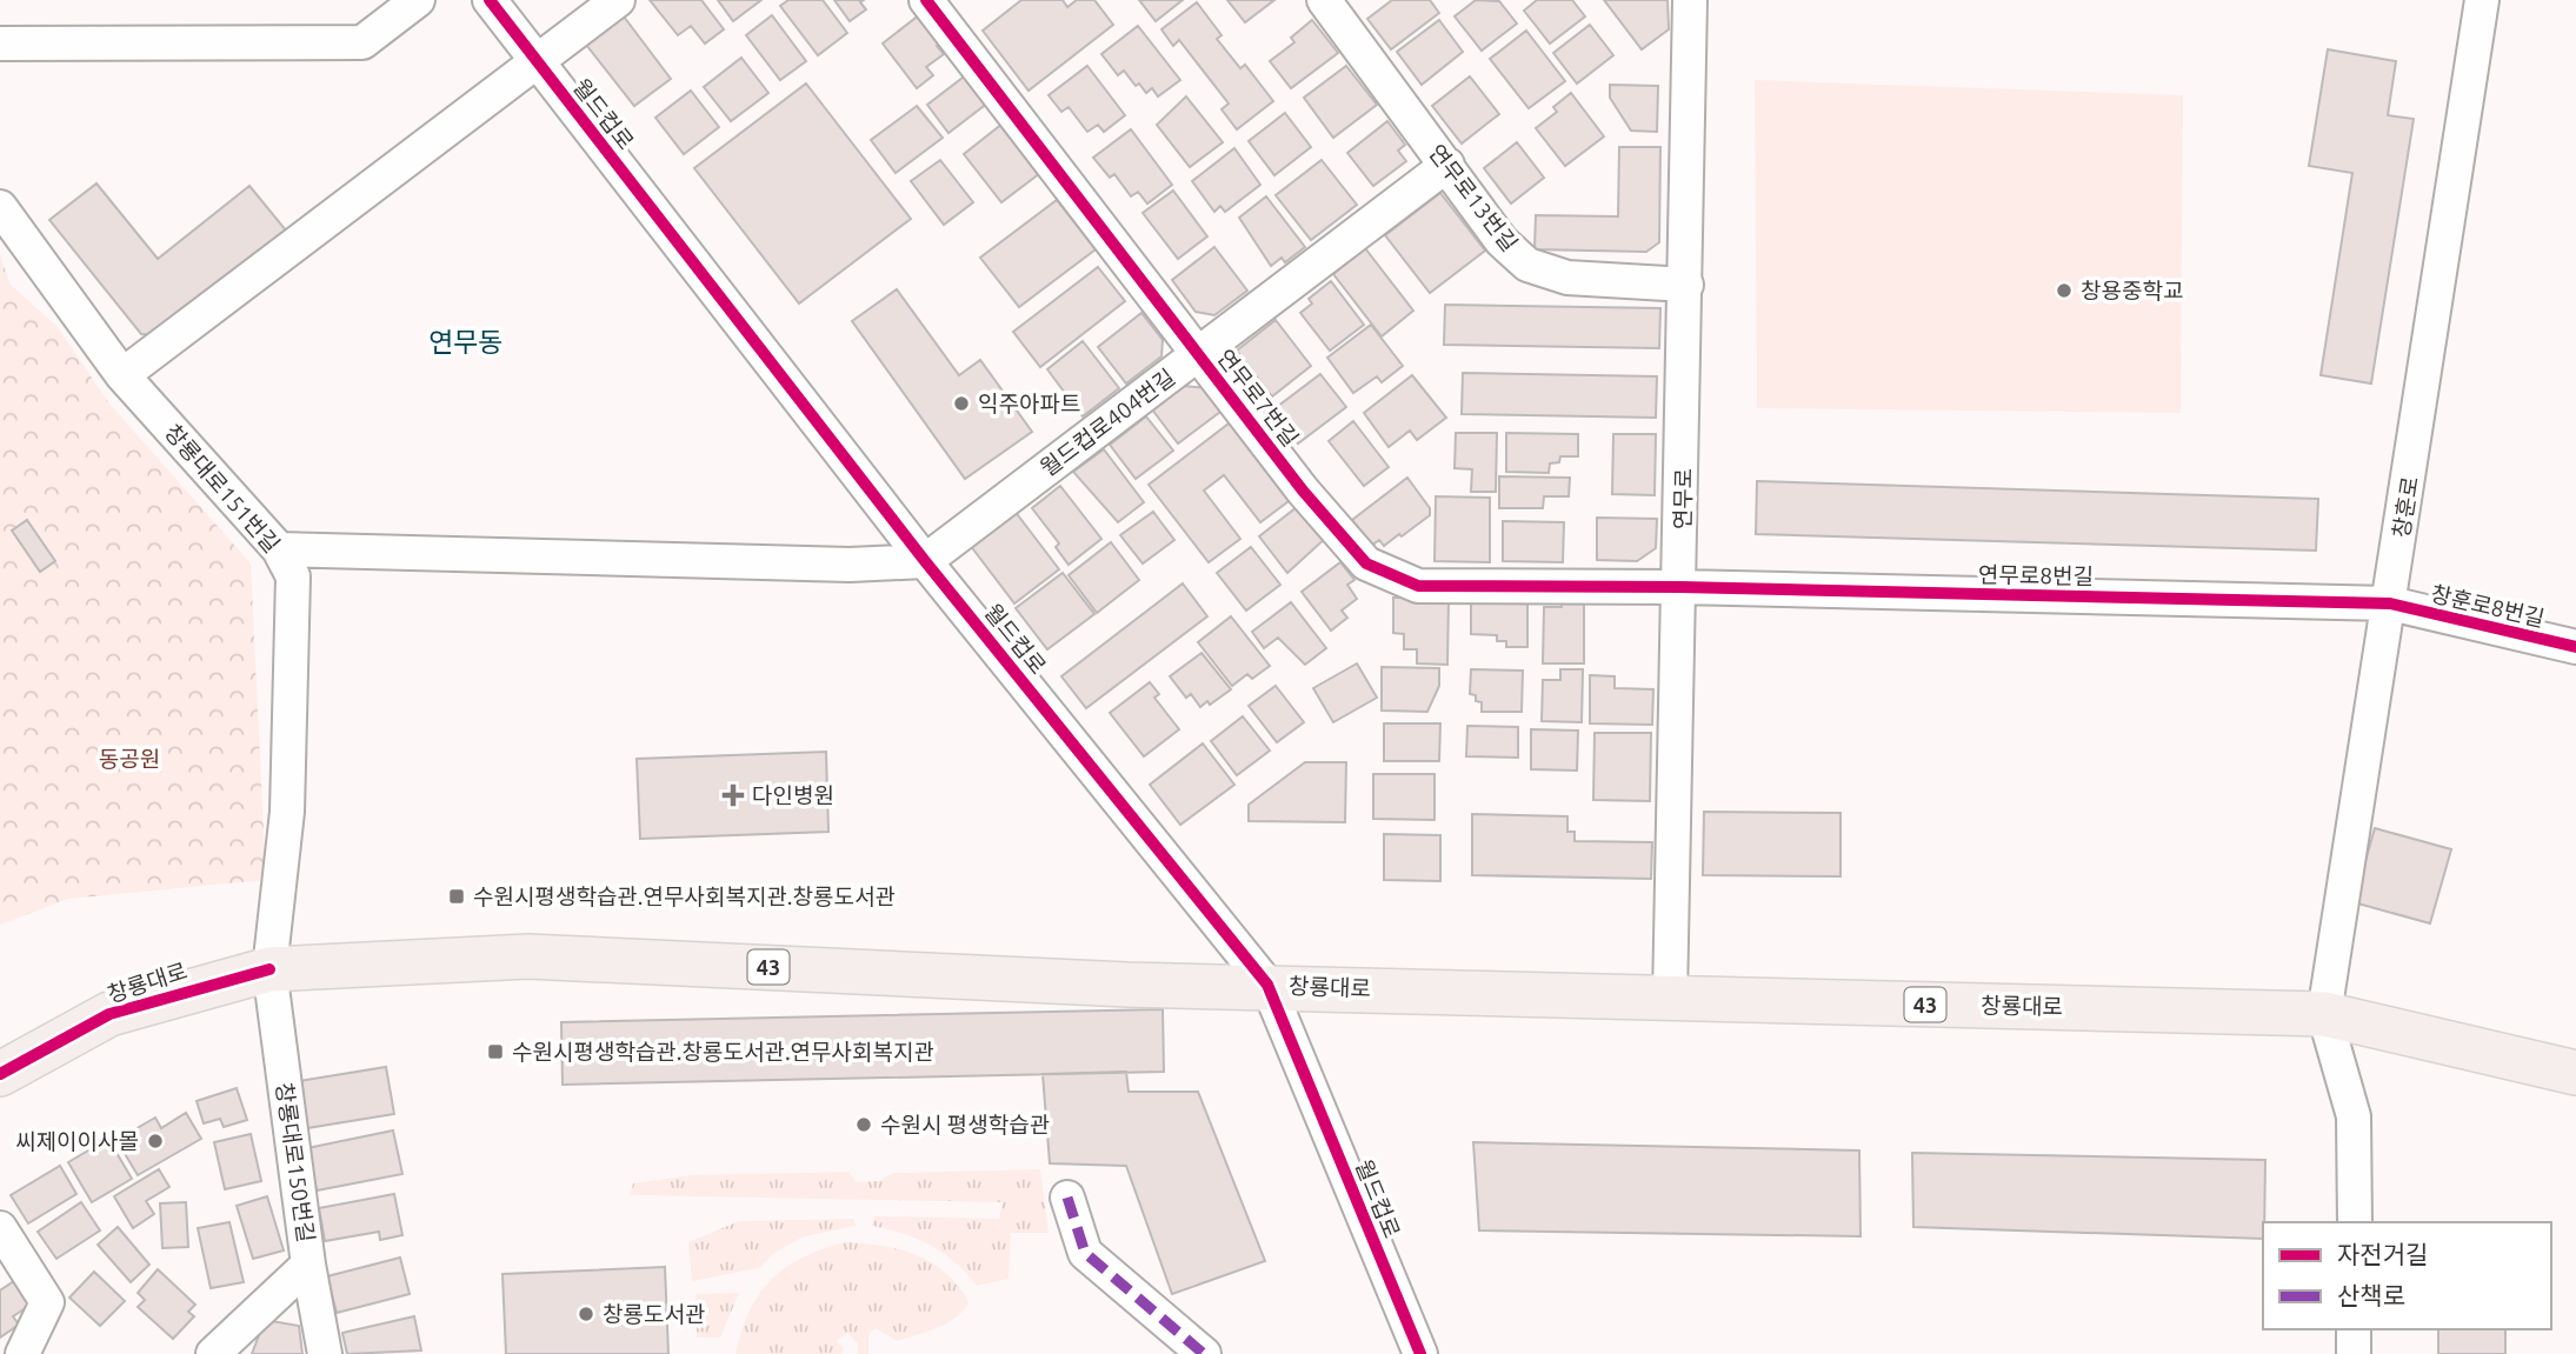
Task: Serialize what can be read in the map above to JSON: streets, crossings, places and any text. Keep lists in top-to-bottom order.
{
  "streets": {
    "main road": ["43", "창룡대로"],
    "street": [
      "월드컵로",
      "연무로13번길",
      "연무로7번길",
      "월드컵로404번길",
      "창룡대로151번길",
      "연무로",
      "창훈로",
      "연무로8번길",
      "창훈로8번길",
      "창룡대로150번길"
    ]
  },
  "crossings": [
    ["월드컵로", "월드컵로404번길"],
    ["월드컵로", "창룡대로"],
    ["연무로13번길", "월드컵로404번길"],
    ["연무로13번길", "연무로"],
    ["연무로7번길", "월드컵로404번길"],
    ["연무로7번길", "연무로"],
    ["연무로7번길", "연무로8번길"],
    ["창룡대로151번길", "창룡대로"],
    ["창룡대로151번길", "창룡대로150번길"],
    ["연무로", "연무로8번길"],
    ["연무로", "창룡대로"],
    ["창훈로", "연무로8번길"],
    ["창훈로", "창훈로8번길"],
    ["창훈로", "창룡대로"],
    ["연무로8번길", "창훈로8번길"],
    ["창룡대로", "창룡대로150번길"]
  ],
  "districts": ["연무동"],
  "parks": ["동공원"],
  "places": {
    "other": [
      "창용중학교",
      "익주아파트",
      "수원시 평생학습관",
      "씨제이이사몰",
      "창룡도서관"
    ],
    "health": ["다인병원"],
    "transit": ["수원시평생학습관.연무사회복지관.창룡도서관", "수원시평생학습관.창룡도서관.연무사회복지관"]
  },
  "legend": ["자전거길", "산책로"]
}
